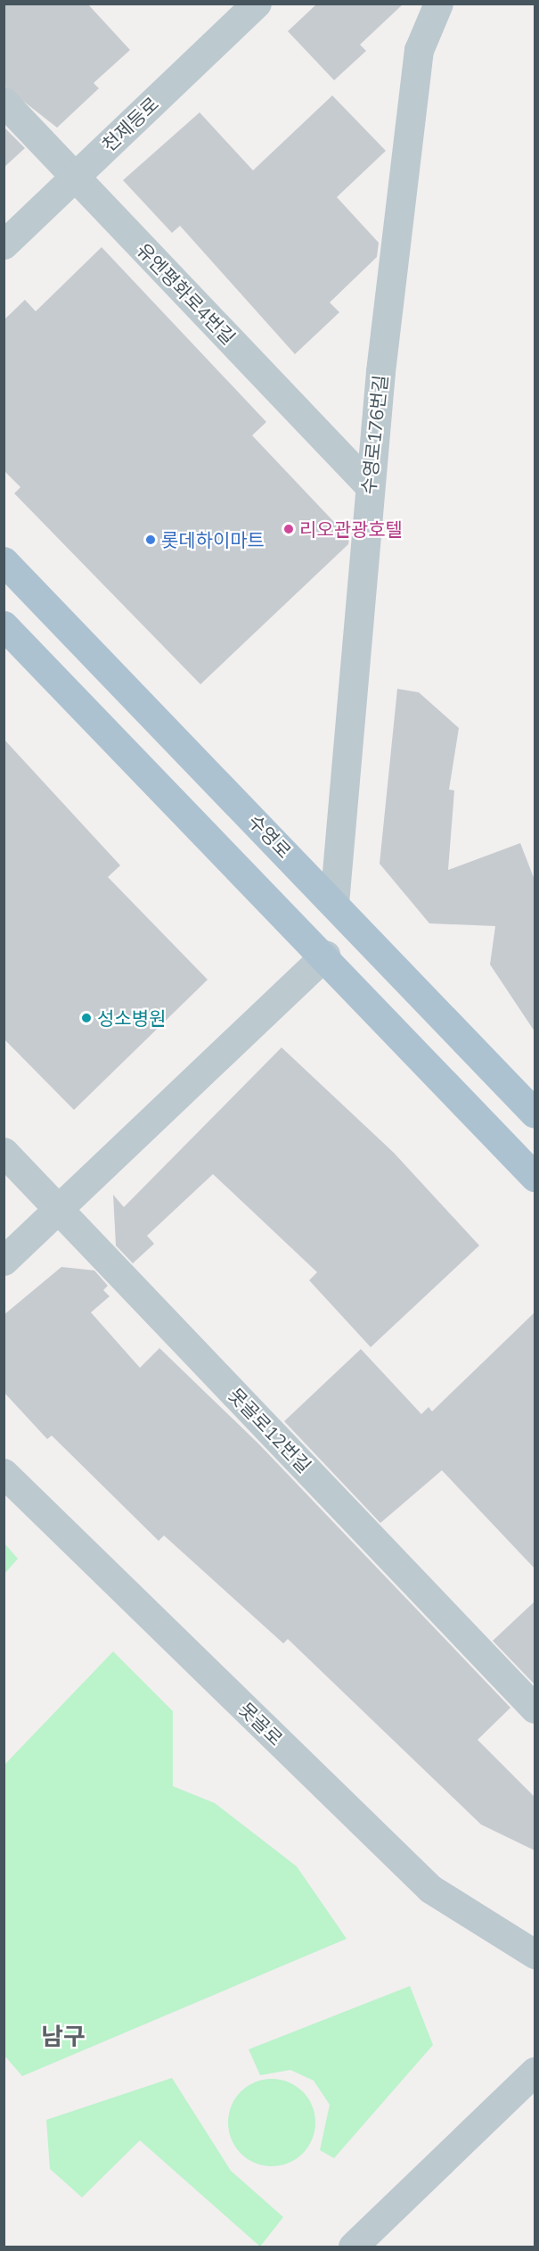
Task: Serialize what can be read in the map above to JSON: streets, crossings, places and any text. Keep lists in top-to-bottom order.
{
  "streets": {
    "main road": ["수영로"],
    "street": [
      "천제등로",
      "유엔평화로4번길",
      "수영로176번길",
      "못골로12번길",
      "못골로"
    ]
  },
  "crossings": [
    ["천제등로", "유엔평화로4번길"],
    ["유엔평화로4번길", "수영로176번길"],
    ["수영로176번길", "수영로"]
  ],
  "districts": ["남구"],
  "places": ["리오관광호텔", "롯데하이마트", "성소병원"]
}
